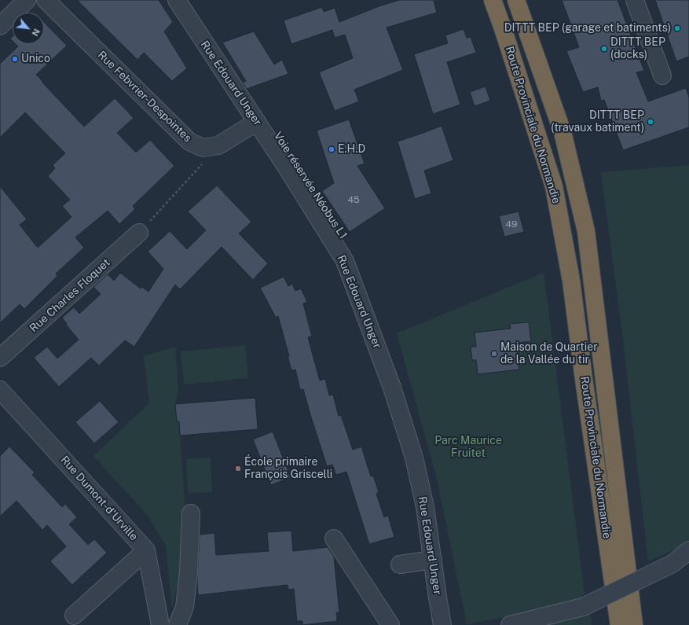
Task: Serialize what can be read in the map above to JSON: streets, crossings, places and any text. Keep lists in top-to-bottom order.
{
  "streets": {
    "highway": ["Route Provinciale du Normandie"],
    "street": [
      "Rue Edouard Unger",
      "Rue Febvrier-Despointes",
      "Voie réservée Néobus L1",
      "Rue Charles Floquet",
      "Rue Dumont-d'Urville"
    ]
  },
  "crossings": [
    ["Rue Edouard Unger", "Rue Febvrier-Despointes"]
  ],
  "parks": ["Parc Maurice Fruitet"],
  "places": [
    "DITTT BEP (garage et batiments)",
    "DITTT BEP (docks)",
    "Unico",
    "DITTT BEP (travaux batiment)",
    "E.H.D",
    "Maison de Quartier de la Vallée du tir",
    "École primaire François Griscelli"
  ],
  "house_numbers": ["45", "49"],
  "north": "bottom right"
}
